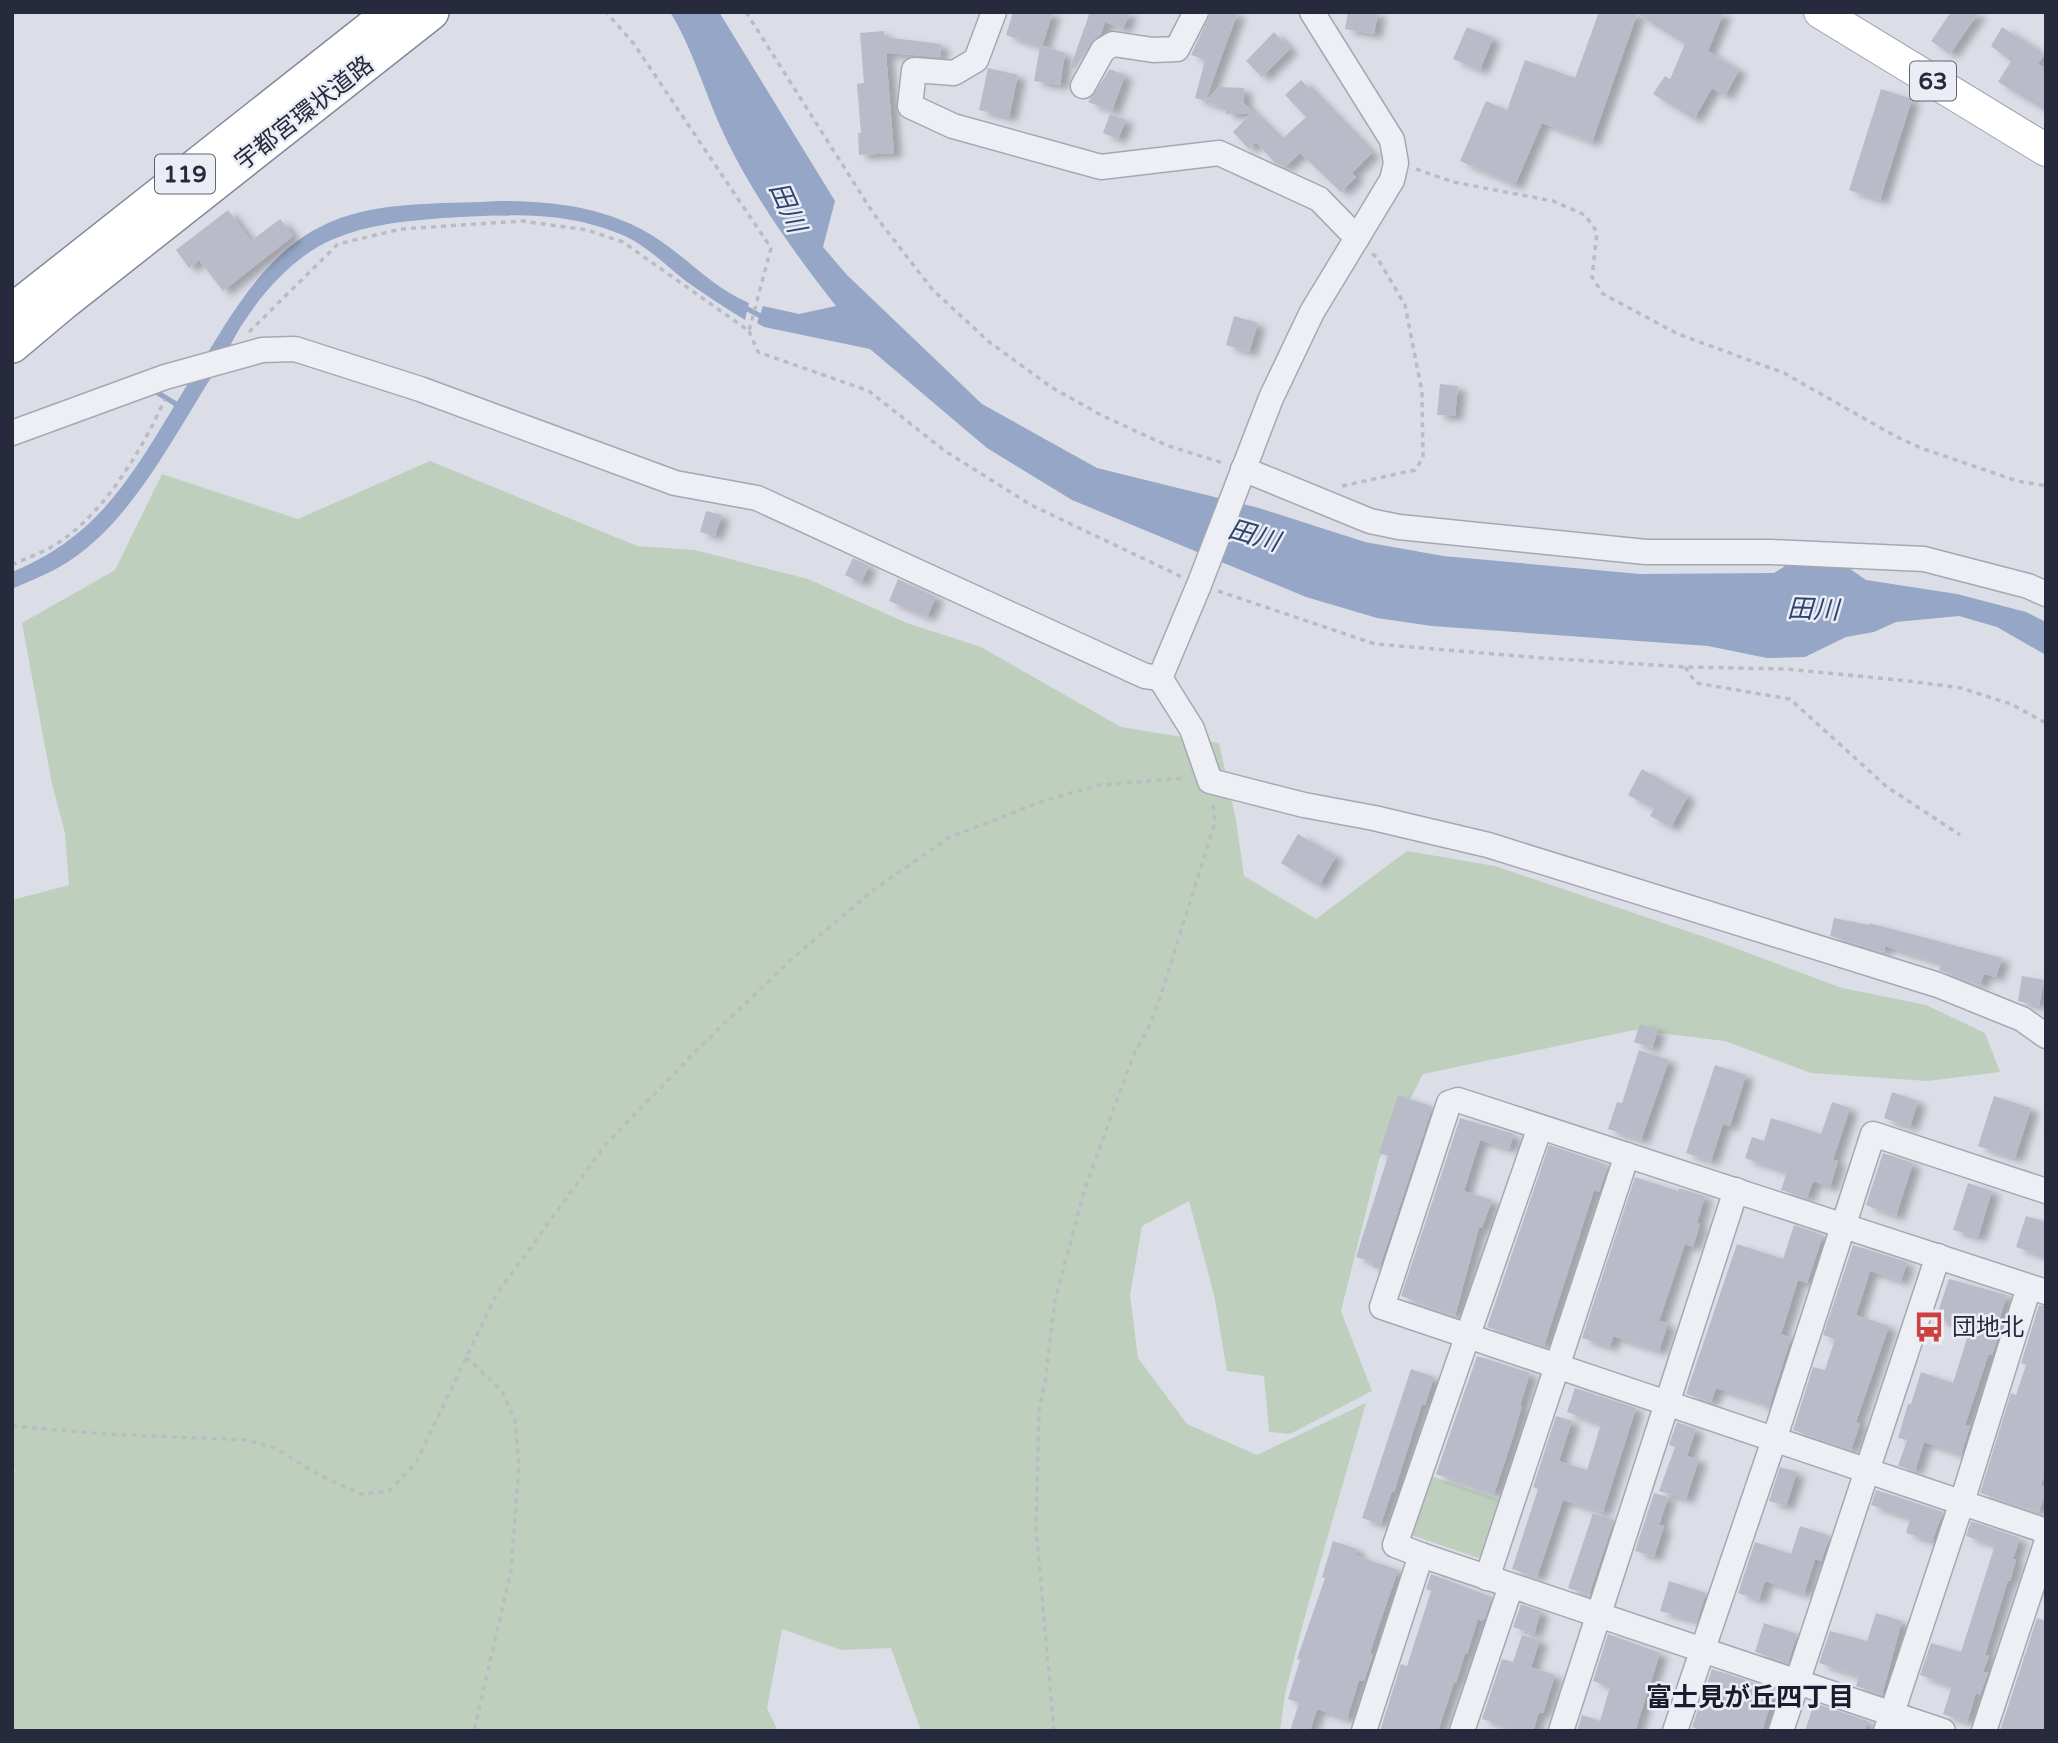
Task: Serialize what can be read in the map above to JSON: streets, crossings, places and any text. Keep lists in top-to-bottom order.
{
  "streets": {
    "highway": ["宇都宮環状道路", "119"],
    "main road": ["63"]
  },
  "crossings": [
    ["宇都宮環状道路", "119"]
  ],
  "districts": ["富士見が丘四丁目"],
  "water": ["田川"],
  "places": {
    "bus stop": ["団地北"]
  }
}
